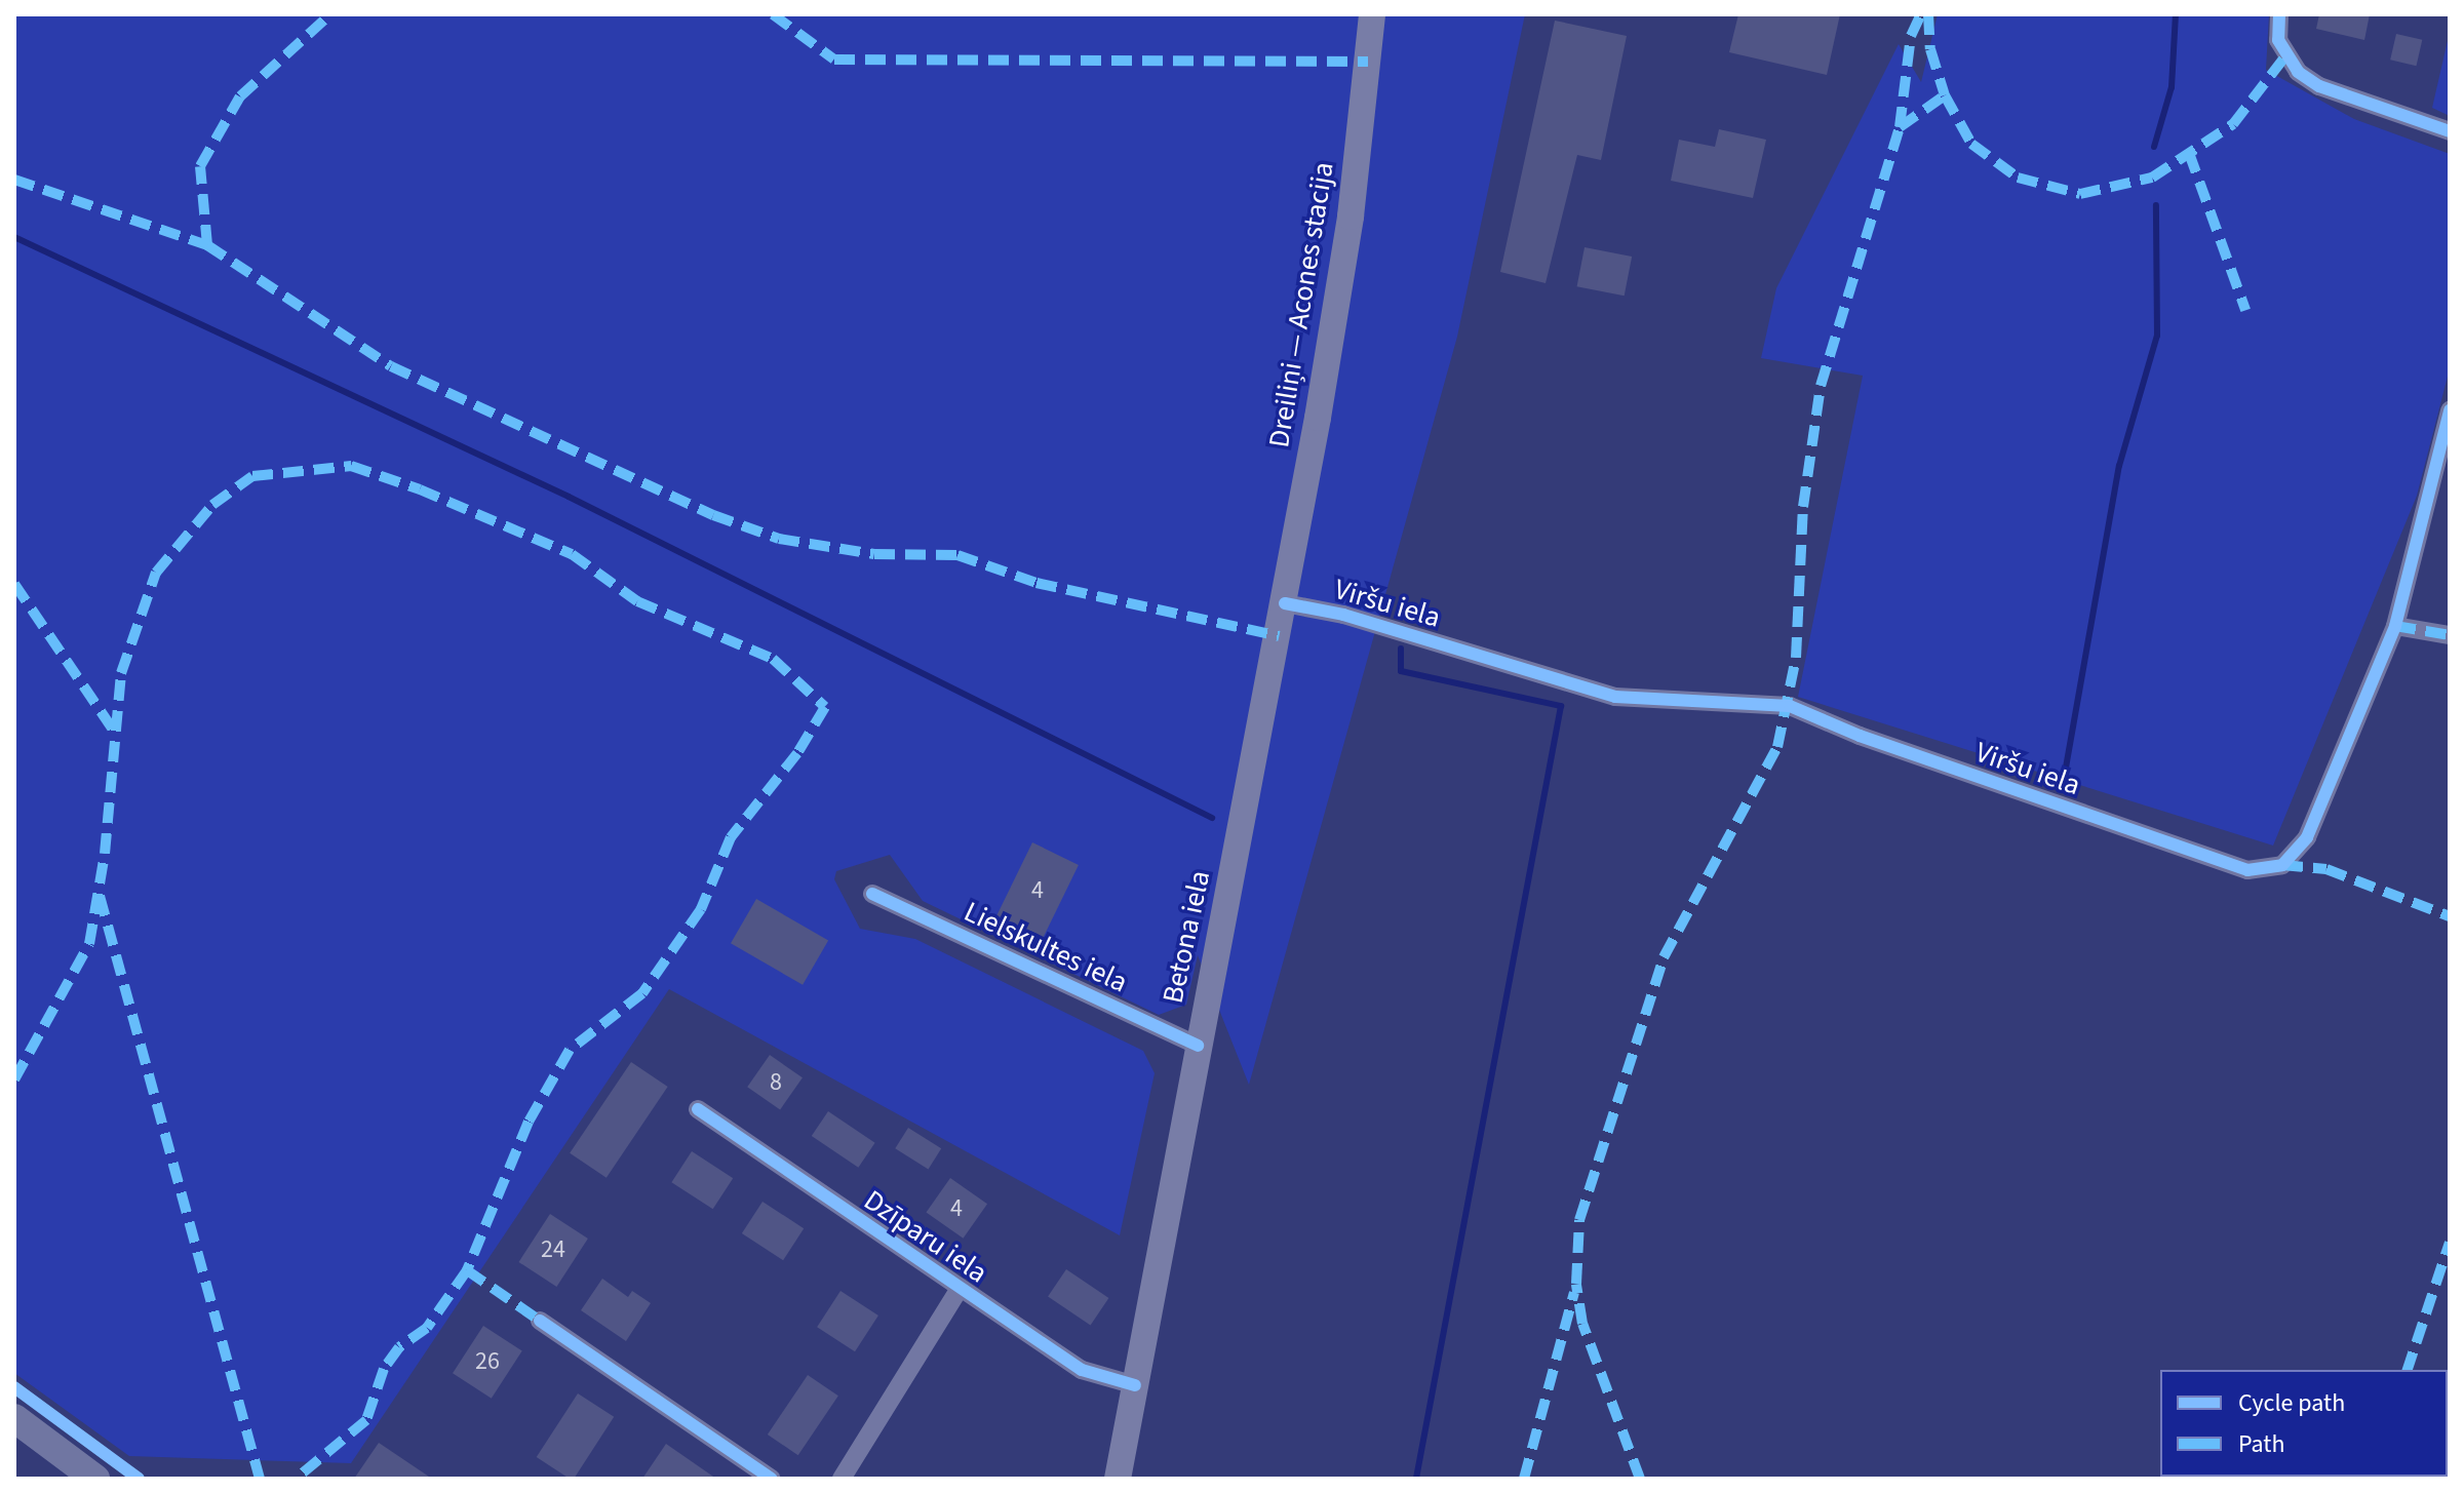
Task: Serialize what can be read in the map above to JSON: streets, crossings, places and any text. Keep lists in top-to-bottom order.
{
  "streets": {
    "main road": ["Dreiliņi — Acones stacija", "Betona iela"],
    "street": ["Viršu iela", "Lielskultes iela", "Dzīparu iela"]
  },
  "crossings": [
    ["Dreiliņi — Acones stacija", "Viršu iela"],
    ["Dreiliņi — Acones stacija", "Betona iela"],
    ["Viršu iela", "Betona iela"],
    ["Betona iela", "Lielskultes iela"],
    ["Betona iela", "Dzīparu iela"]
  ],
  "house_numbers": [
    "4",
    "8",
    "4",
    "24",
    "26"
  ],
  "legend": ["Cycle path", "Path"]
}
